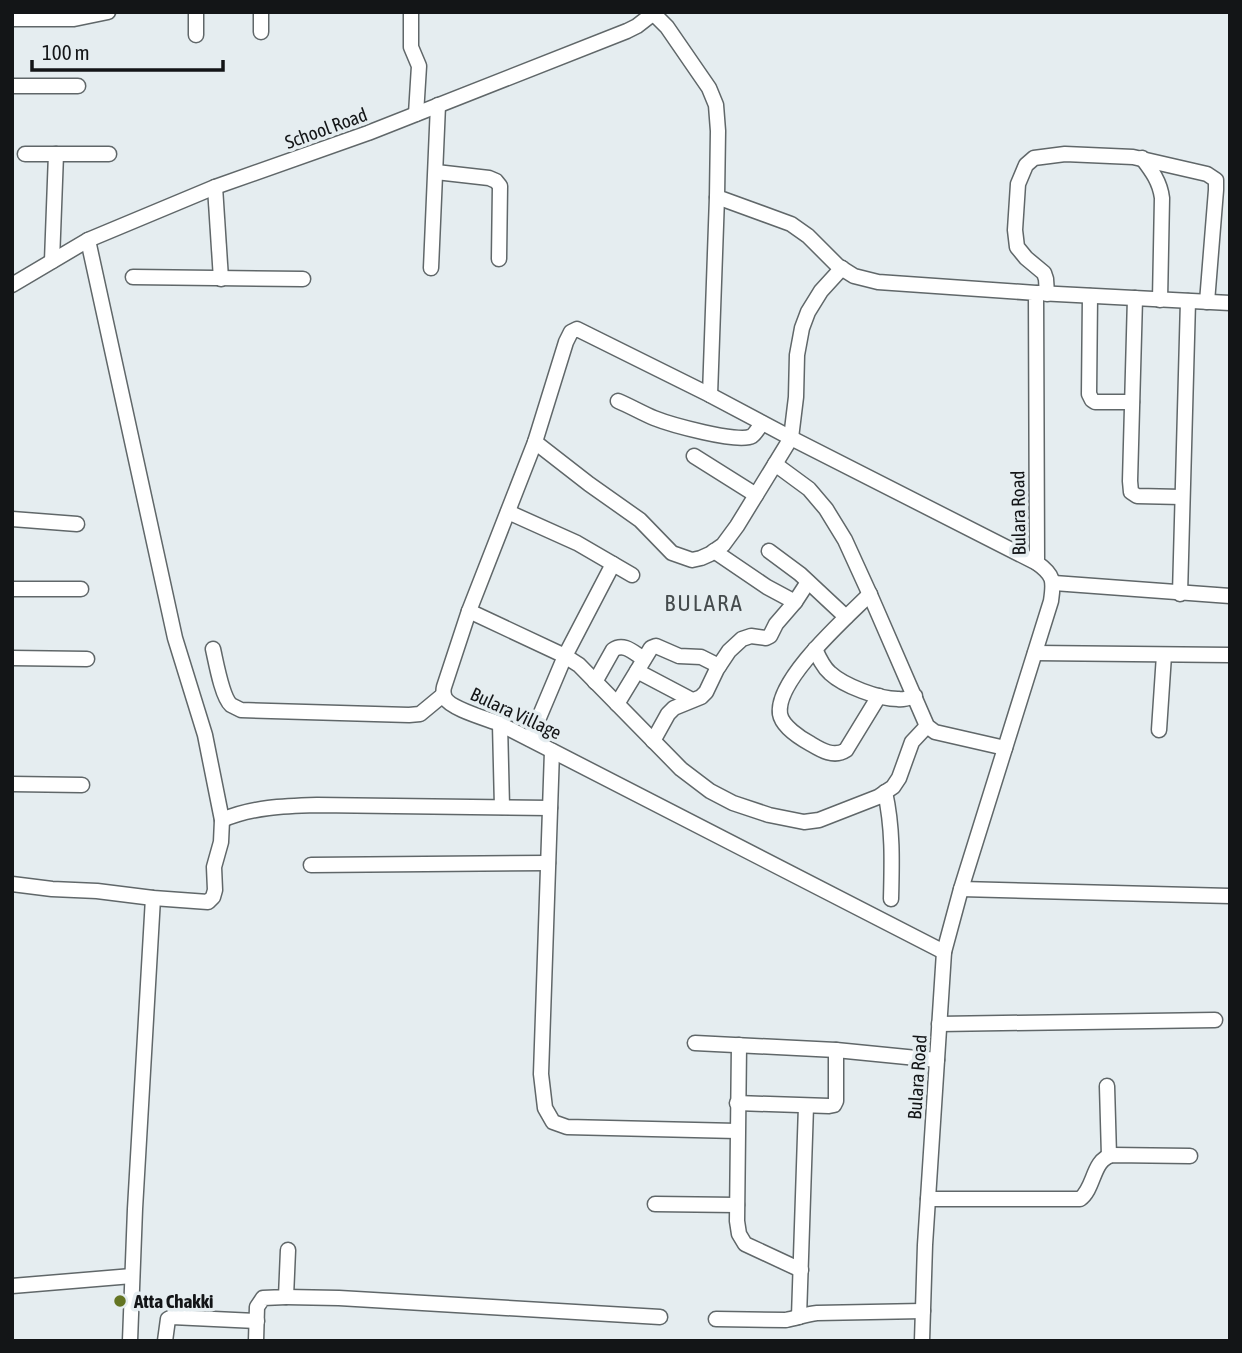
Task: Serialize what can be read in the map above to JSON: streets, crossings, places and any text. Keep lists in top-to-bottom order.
{
  "streets": {
    "street": ["School Road", "Bulara Road", "Bulara Village"]
  },
  "crossings": [
    ["Bulara Road", "Bulara Village"]
  ],
  "districts": ["BULARA"],
  "places": ["Atta Chakki"],
  "scale_bar": "100 m"
}
